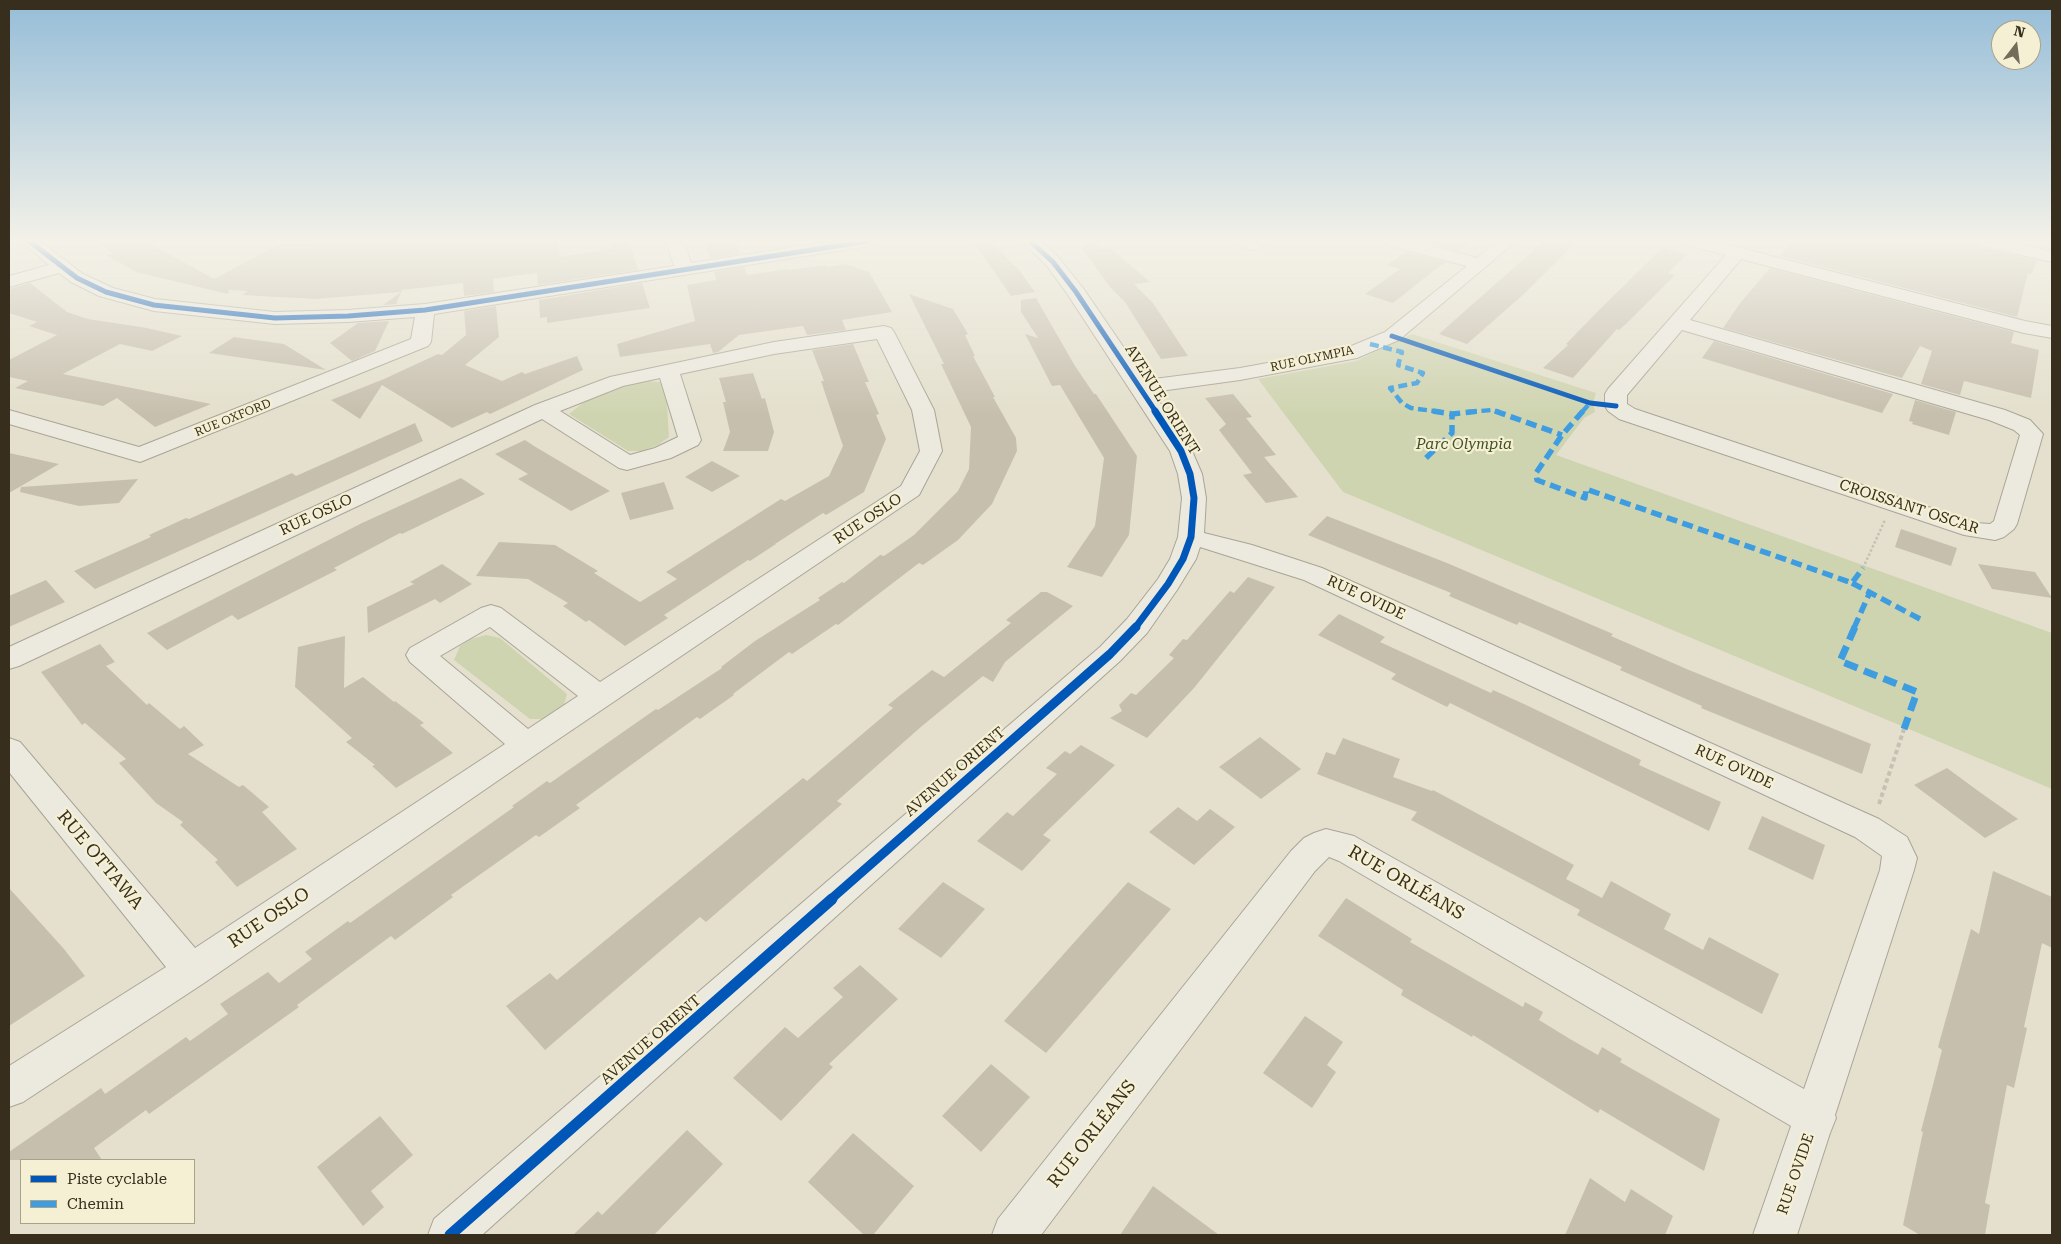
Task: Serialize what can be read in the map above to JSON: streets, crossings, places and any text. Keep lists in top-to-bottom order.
{
  "streets": {
    "street": [
      "RUE OLYMPIA",
      "AVENUE ORIENT",
      "RUE OXFORD",
      "CROISSANT OSCAR",
      "RUE OSLO",
      "RUE OVIDE",
      "RUE OTTAWA",
      "RUE ORLÉANS"
    ]
  },
  "crossings": [
    ["RUE OLYMPIA", "AVENUE ORIENT"],
    ["AVENUE ORIENT", "RUE OVIDE"],
    ["RUE OSLO", "RUE OTTAWA"],
    ["RUE OVIDE", "RUE ORLÉANS"]
  ],
  "parks": ["Parc Olympia"],
  "legend": ["Piste cyclable", "Chemin"],
  "north": "top"
}
